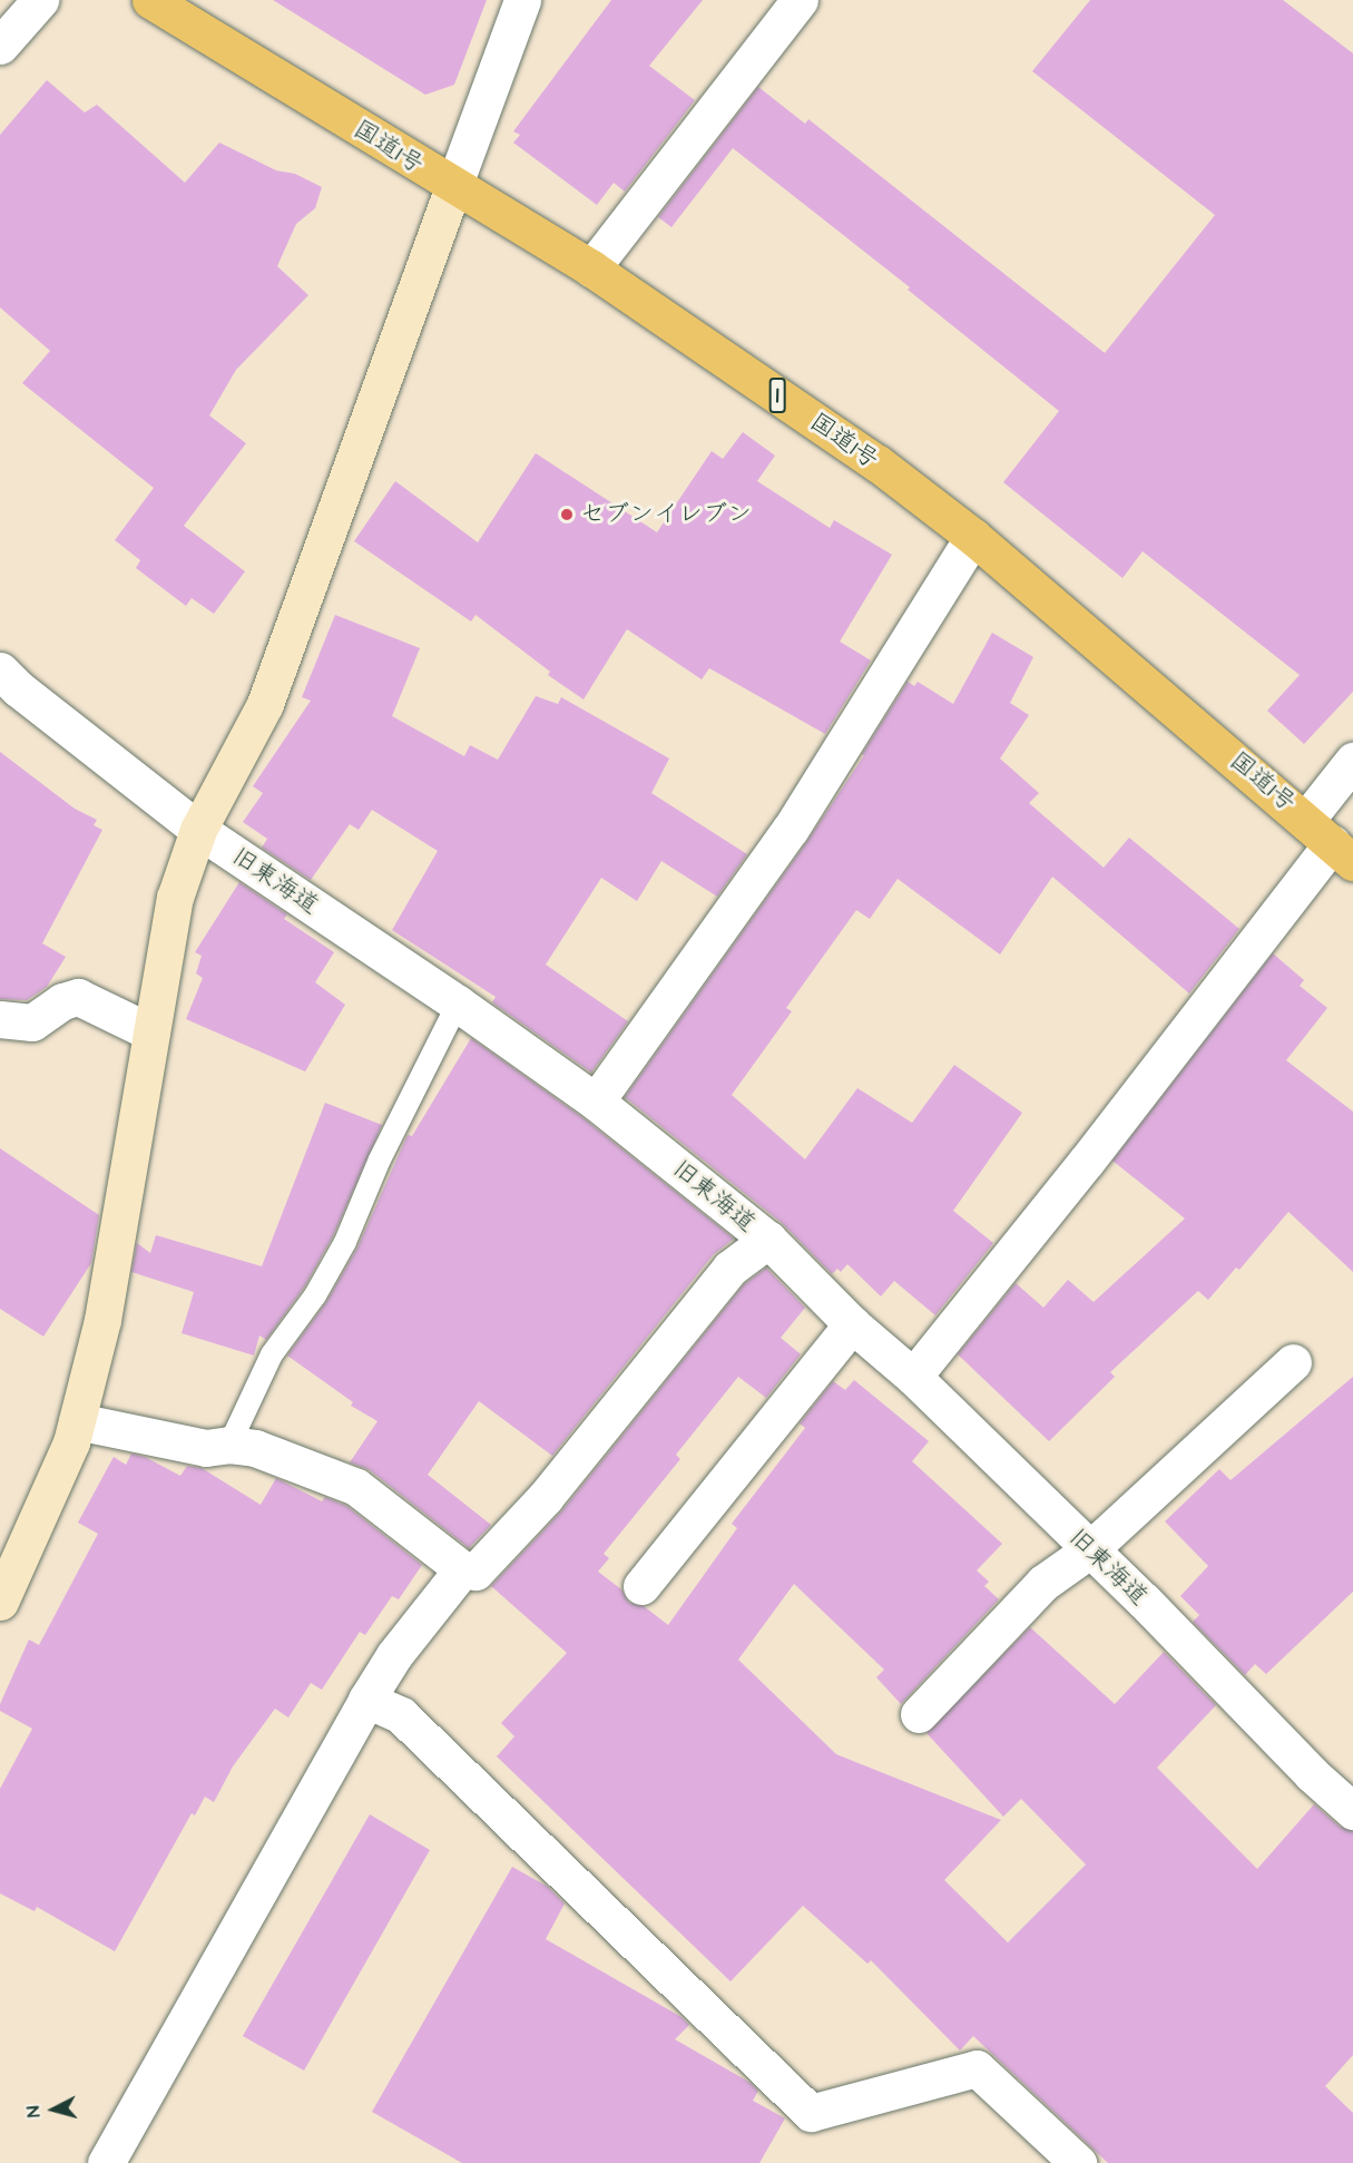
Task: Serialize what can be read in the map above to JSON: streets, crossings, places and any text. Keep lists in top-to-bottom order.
{
  "streets": {
    "highway": ["国道1号", "1"],
    "street": ["旧東海道"]
  },
  "places": ["セブンイレブン"],
  "north": "left"
}
